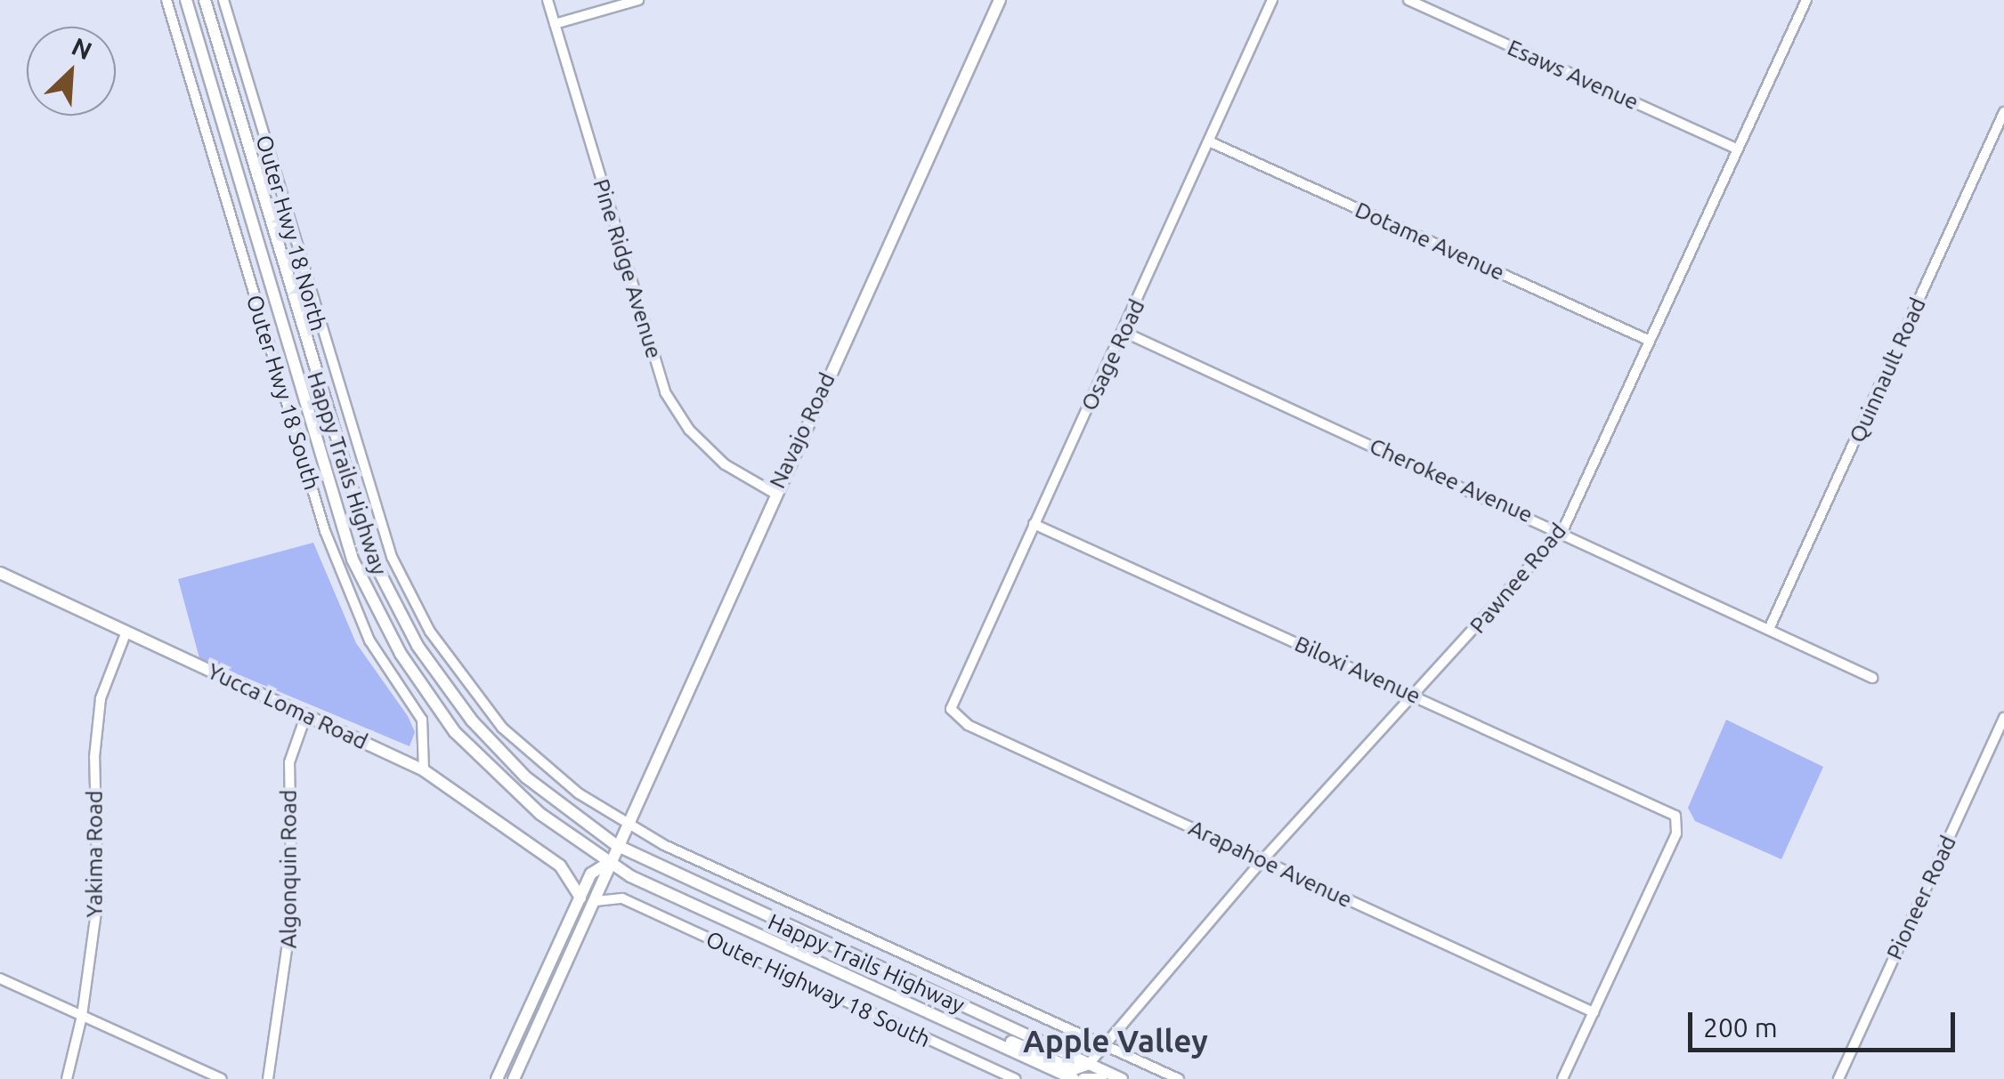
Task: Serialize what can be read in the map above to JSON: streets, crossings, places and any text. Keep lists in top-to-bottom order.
{
  "streets": {
    "main road": ["Navajo Road", "Happy Trails Highway", "Yucca Loma Road"],
    "street": [
      "Esaws Avenue",
      "Outer Hwy 18 North",
      "Dotame Avenue",
      "Pine Ridge Avenue",
      "Osage Road",
      "Quinnault Road",
      "Outer Hwy 18 South",
      "Cherokee Avenue",
      "Pawnee Road",
      "Biloxi Avenue",
      "Yakima Road",
      "Arapahoe Avenue",
      "Algonquin Road",
      "Pioneer Road",
      "Outer Highway 18 South"
    ]
  },
  "crossings": [
    ["Esaws Avenue", "Pawnee Road"],
    ["Outer Hwy 18 North", "Navajo Road"],
    ["Outer Hwy 18 North", "Pawnee Road"],
    ["Dotame Avenue", "Osage Road"],
    ["Dotame Avenue", "Pawnee Road"],
    ["Pine Ridge Avenue", "Navajo Road"],
    ["Osage Road", "Cherokee Avenue"],
    ["Osage Road", "Biloxi Avenue"],
    ["Osage Road", "Arapahoe Avenue"],
    ["Quinnault Road", "Cherokee Avenue"],
    ["Outer Hwy 18 South", "Yucca Loma Road"],
    ["Navajo Road", "Happy Trails Highway"],
    ["Happy Trails Highway", "Pawnee Road"],
    ["Cherokee Avenue", "Pawnee Road"],
    ["Pawnee Road", "Biloxi Avenue"],
    ["Pawnee Road", "Arapahoe Avenue"],
    ["Biloxi Avenue", "Arapahoe Avenue"],
    ["Yucca Loma Road", "Yakima Road"],
    ["Yucca Loma Road", "Algonquin Road"]
  ],
  "districts": ["Apple Valley"],
  "scale_bar": "200 m",
  "north": "top right"
}
